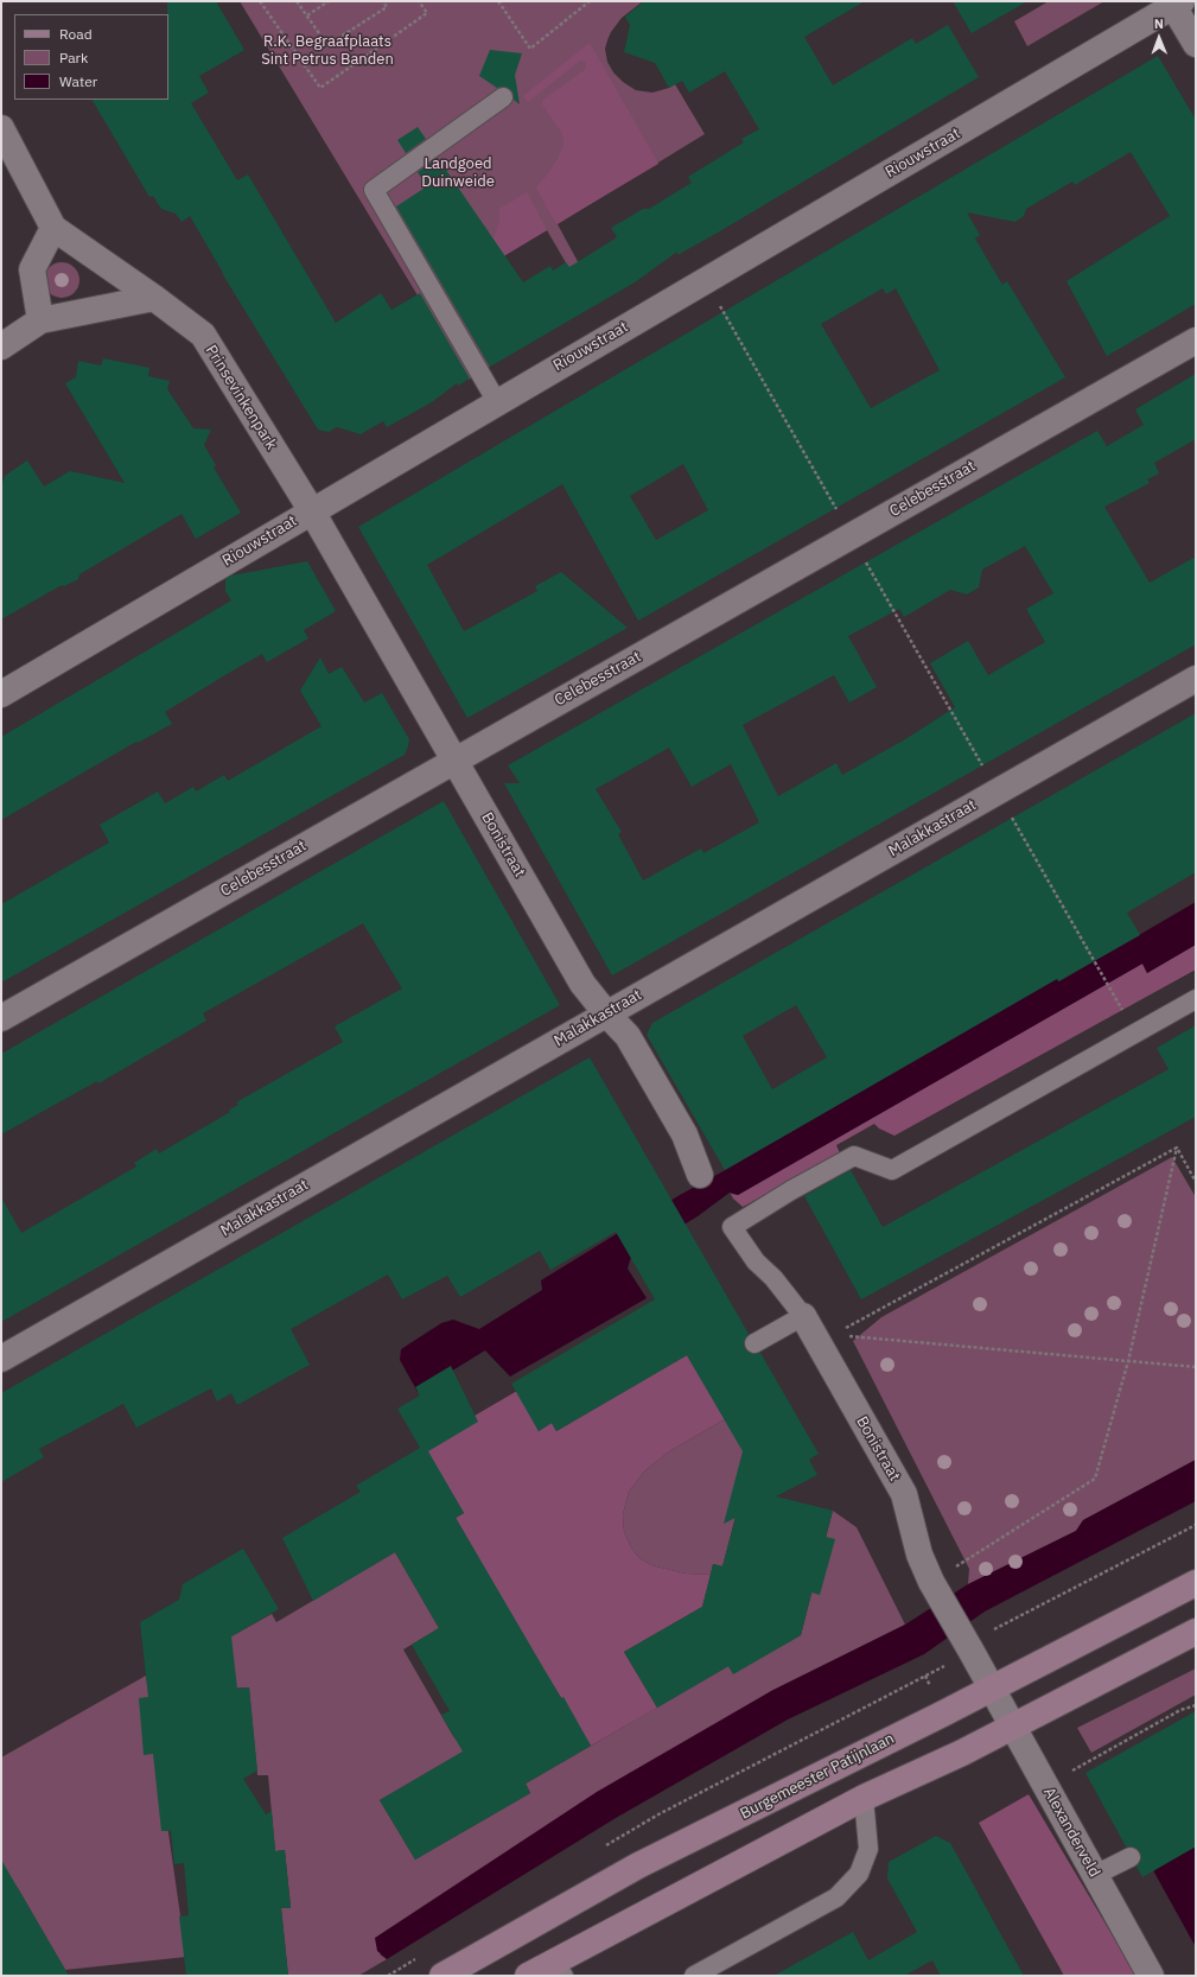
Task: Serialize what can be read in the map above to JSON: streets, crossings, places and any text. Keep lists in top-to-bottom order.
{
  "streets": {
    "main road": ["Burgemeester Patijnlaan"],
    "street": [
      "Riouwstraat",
      "Prinsevinkenpark",
      "Celebesstraat",
      "Malakkastraat",
      "Bonistraat",
      "Alexanderveld"
    ]
  },
  "crossings": [
    ["Riouwstraat", "Prinsevinkenpark"],
    ["Riouwstraat", "Bonistraat"],
    ["Prinsevinkenpark", "Bonistraat"],
    ["Celebesstraat", "Bonistraat"],
    ["Malakkastraat", "Bonistraat"],
    ["Bonistraat", "Burgemeester Patijnlaan"],
    ["Bonistraat", "Alexanderveld"],
    ["Burgemeester Patijnlaan", "Alexanderveld"]
  ],
  "parks": ["R.K. Begraafplaats Sint Petrus Banden", "Landgoed Duinweide"],
  "legend": ["Road", "Park", "Water"],
  "north": "top"
}
